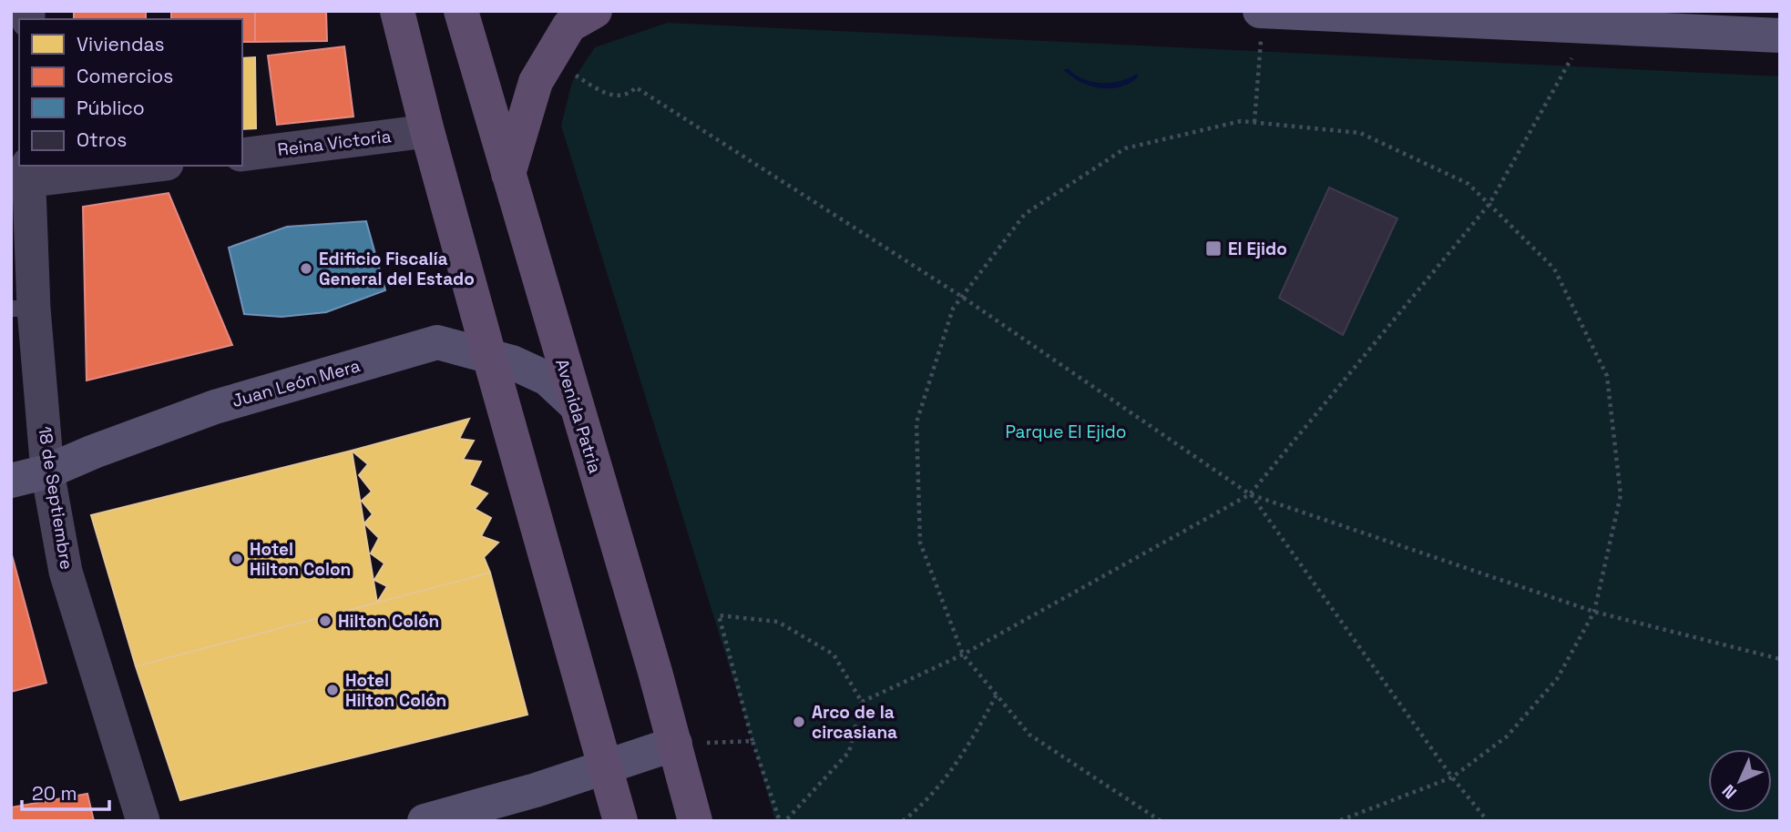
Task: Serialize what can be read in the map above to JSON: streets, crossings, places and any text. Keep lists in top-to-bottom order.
{
  "streets": {
    "main road": ["Avenida Patria"],
    "street": ["Reina Victoria", "Juan León Mera", "18 de Septiembre"]
  },
  "crossings": [
    ["Juan León Mera", "Avenida Patria"],
    ["Juan León Mera", "18 de Septiembre"]
  ],
  "parks": ["Parque El Ejido"],
  "places": {
    "transit": ["El Ejido"],
    "other": [
      "Edificio Fiscalía General del Estado",
      "Hotel Hilton Colon",
      "Hilton Colón",
      "Hotel Hilton Colón",
      "Arco de la circasiana"
    ]
  },
  "legend": [
    "Viviendas",
    "Comercios",
    "Público",
    "Otros"
  ],
  "scale_bar": "20 m",
  "north": "bottom left"
}
